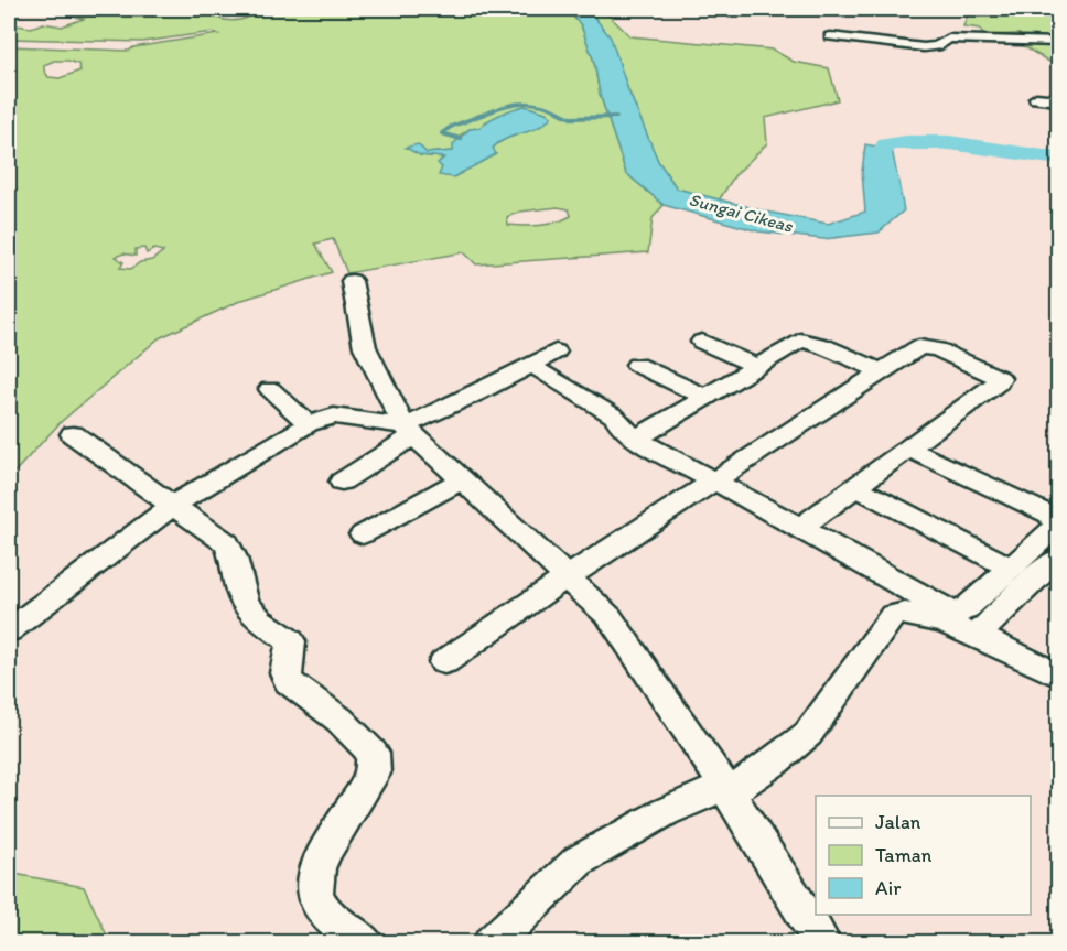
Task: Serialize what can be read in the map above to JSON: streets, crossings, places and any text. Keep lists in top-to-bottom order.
{
  "water": ["Sungai Cikeas"],
  "legend": ["Jalan", "Taman", "Air"]
}
